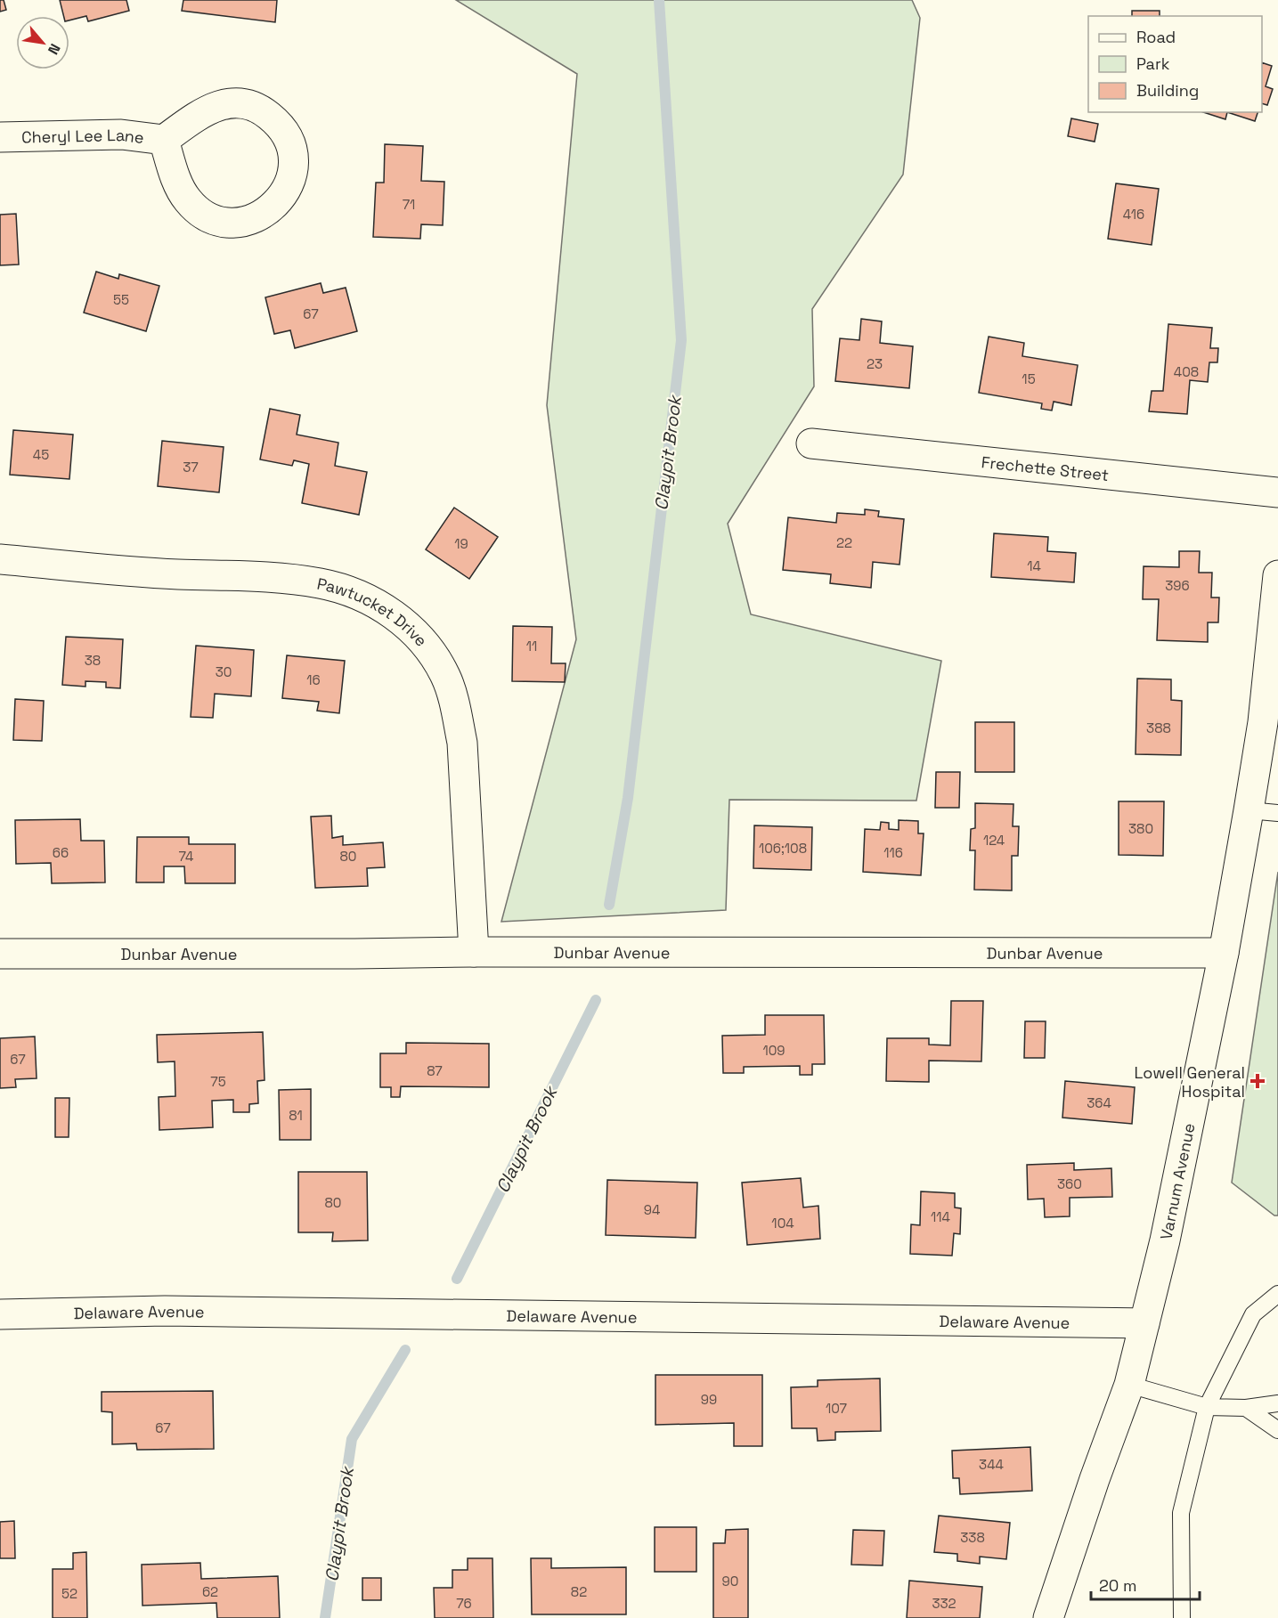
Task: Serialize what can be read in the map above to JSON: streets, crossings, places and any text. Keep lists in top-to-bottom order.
{
  "streets": {
    "street": [
      "Cheryl Lee Lane",
      "Frechette Street",
      "Pawtucket Drive",
      "Dunbar Avenue",
      "Varnum Avenue",
      "Delaware Avenue"
    ]
  },
  "crossings": [
    ["Pawtucket Drive", "Dunbar Avenue"],
    ["Dunbar Avenue", "Varnum Avenue"],
    ["Varnum Avenue", "Delaware Avenue"]
  ],
  "water": ["Claypit Brook"],
  "places": {
    "health": ["Lowell General Hospital"]
  },
  "house_numbers": [
    "71",
    "416",
    "55",
    "67",
    "23",
    "408",
    "15",
    "45",
    "37",
    "22",
    "19",
    "14",
    "396",
    "11",
    "38",
    "30",
    "16",
    "388",
    "380",
    "124",
    "106;108",
    "66",
    "116",
    "74",
    "80",
    "109",
    "67",
    "87",
    "75",
    "364",
    "81",
    "360",
    "80",
    "94",
    "114",
    "104",
    "99",
    "107",
    "67",
    "344",
    "338",
    "90",
    "62",
    "82",
    "52",
    "76",
    "332"
  ],
  "legend": ["Road", "Park", "Building"],
  "scale_bar": "20 m",
  "north": "bottom right"
}
